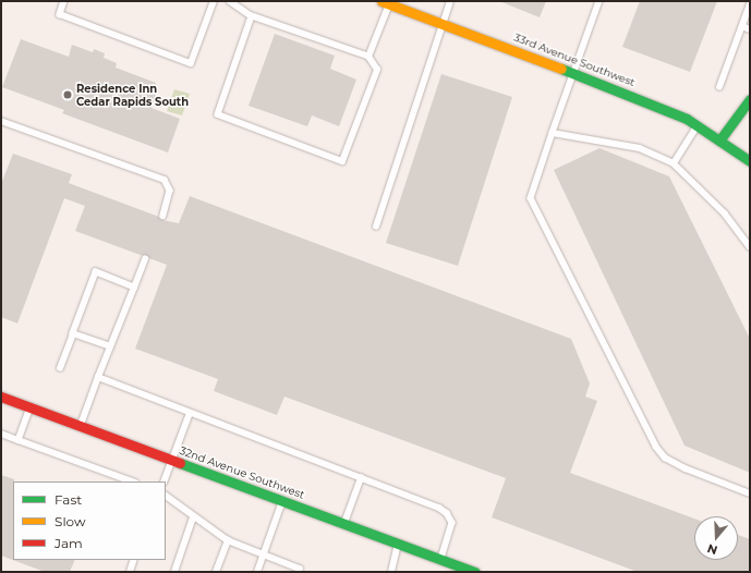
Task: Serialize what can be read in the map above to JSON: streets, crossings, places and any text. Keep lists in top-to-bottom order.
{
  "streets": {
    "street": ["33rd Avenue Southwest", "32nd Avenue Southwest"]
  },
  "places": ["Residence Inn Cedar Rapids South"],
  "legend": ["Fast", "Slow", "Jam"],
  "north": "bottom"
}
